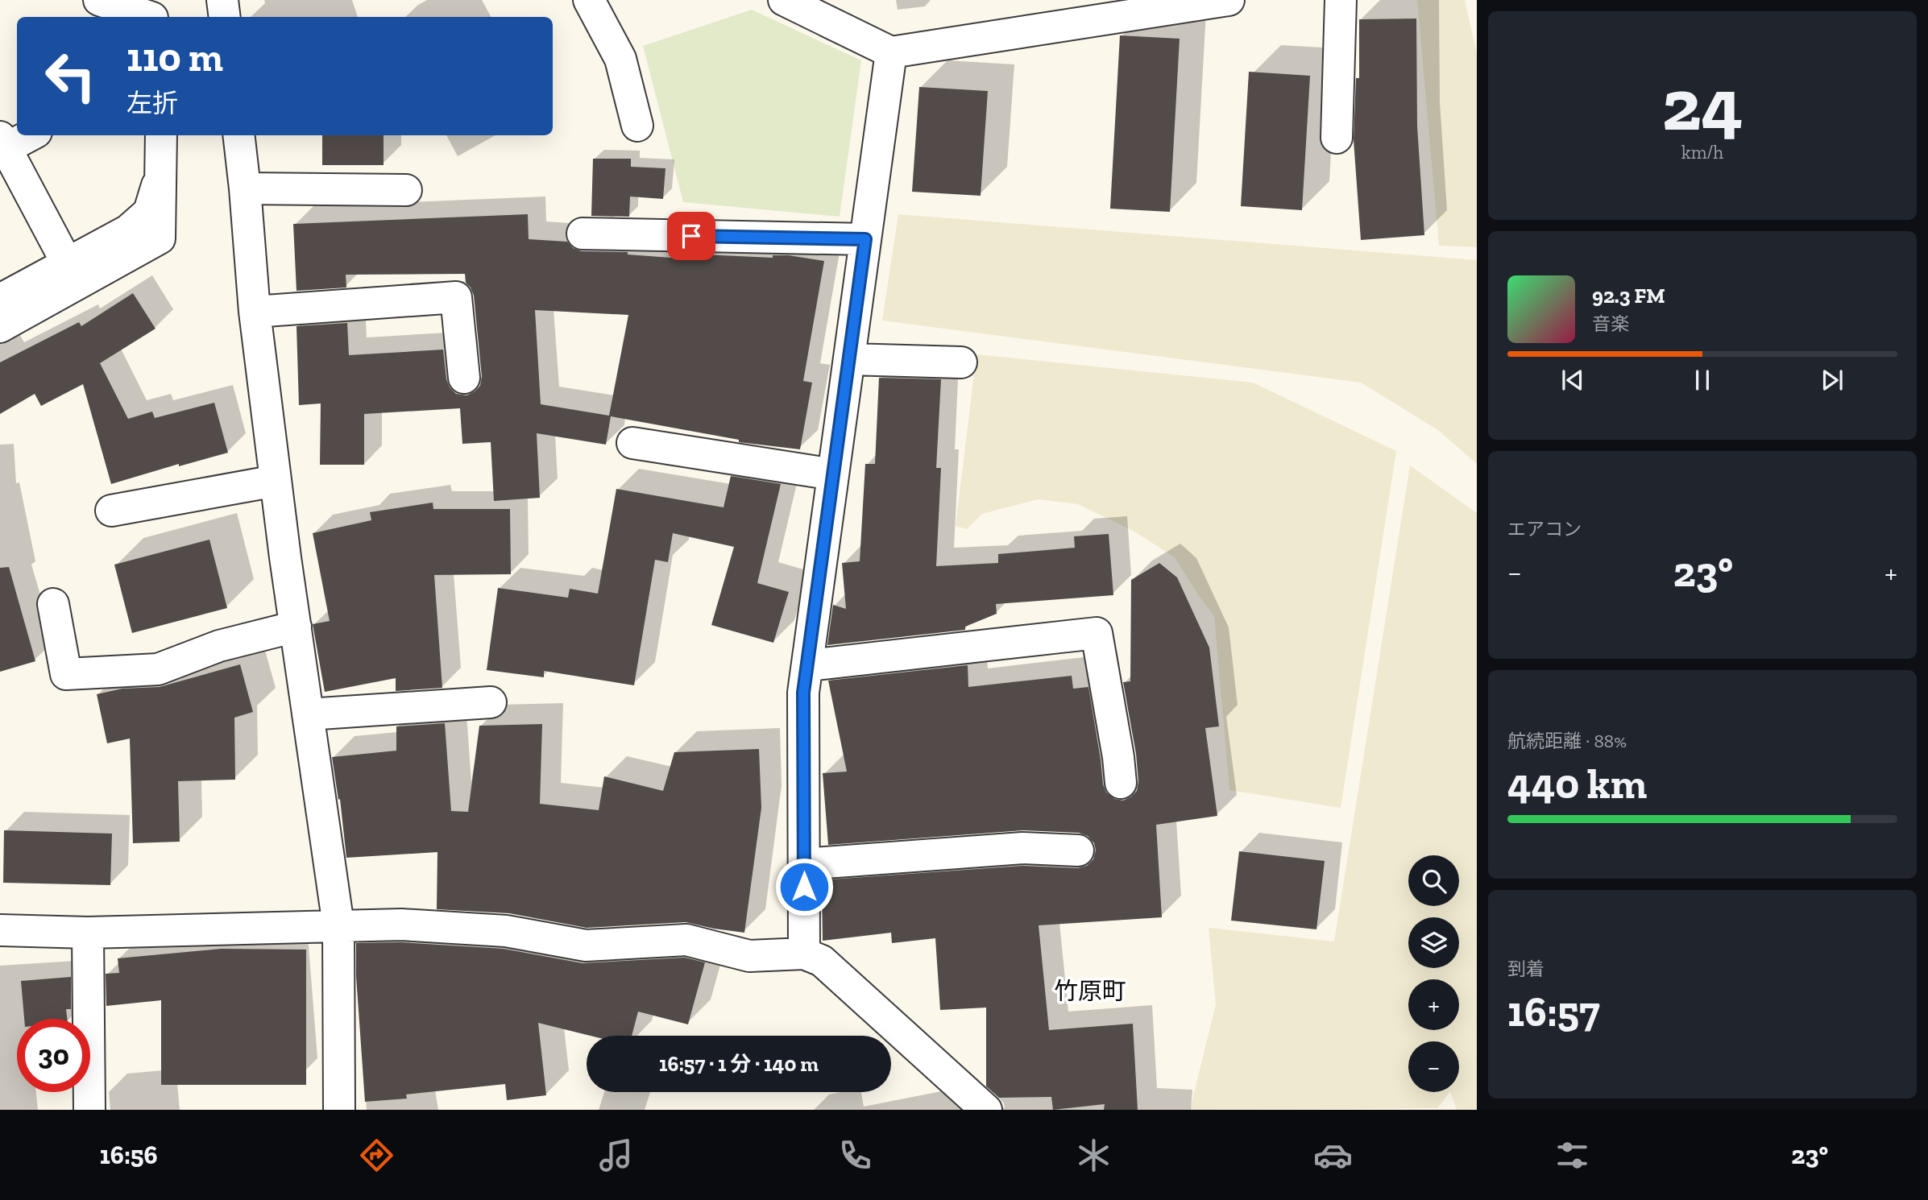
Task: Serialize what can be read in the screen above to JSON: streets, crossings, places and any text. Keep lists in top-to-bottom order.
{
  "districts": ["竹原町"],
  "page": {
    "tile": [
      ["24", "km/h"],
      "エアコン",
      ["航続距離 · 88%", "440 km"],
      ["到着", "16:57"]
    ],
    "turn": ["110 m", "左折"],
    "song": ["92.3 FM", "音楽"],
    "heat": ["−", "23°", "+"],
    "map_buttons": ["+", "−"],
    "limit": "30",
    "trip": "16:57 · 1 分 · 140 m",
    "tabs": ["16:56", "23°"]
  }
}
